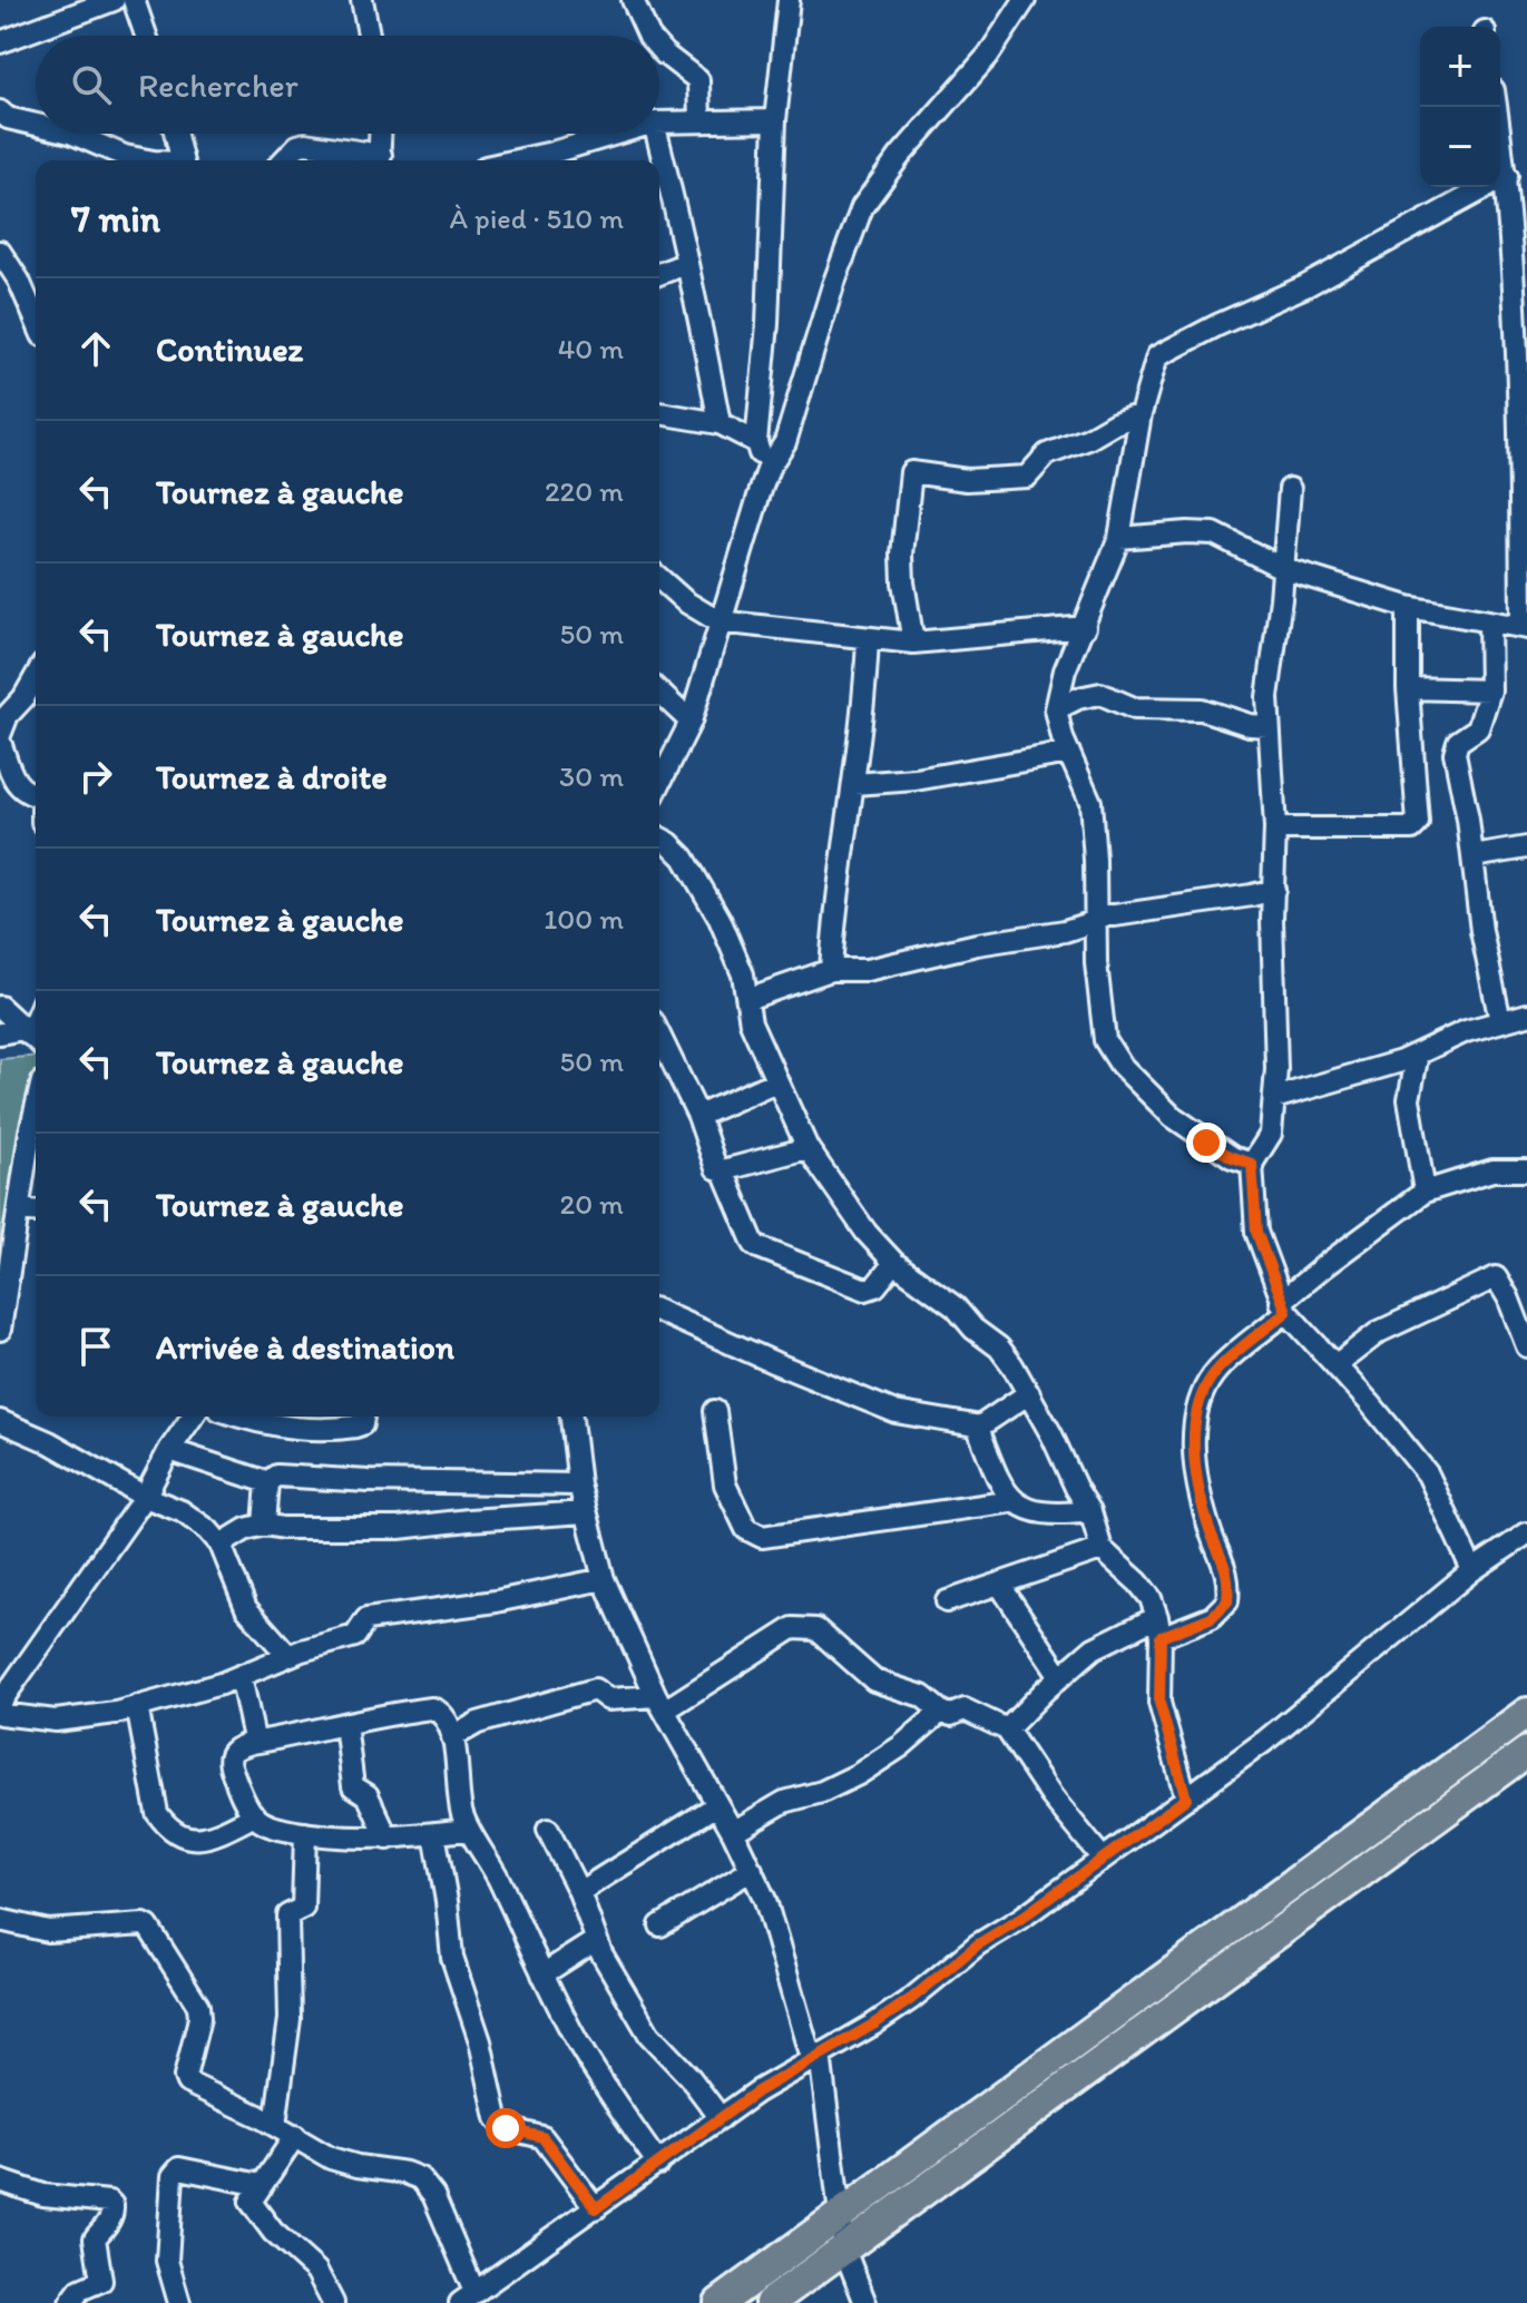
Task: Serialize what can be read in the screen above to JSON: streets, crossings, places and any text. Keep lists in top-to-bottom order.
{
  "page": {
    "map_buttons": ["+", "−"],
    "search": "Rechercher",
    "heading": ["7 min", "À pied · 510 m"],
    "list": [
      ["Continuez", "40 m"],
      ["Tournez à gauche", "220 m"],
      ["Tournez à gauche", "50 m"],
      ["Tournez à droite", "30 m"],
      ["Tournez à gauche", "100 m"],
      ["Tournez à gauche", "50 m"],
      ["Tournez à gauche", "20 m"],
      "Arrivée à destination"
    ]
  }
}
